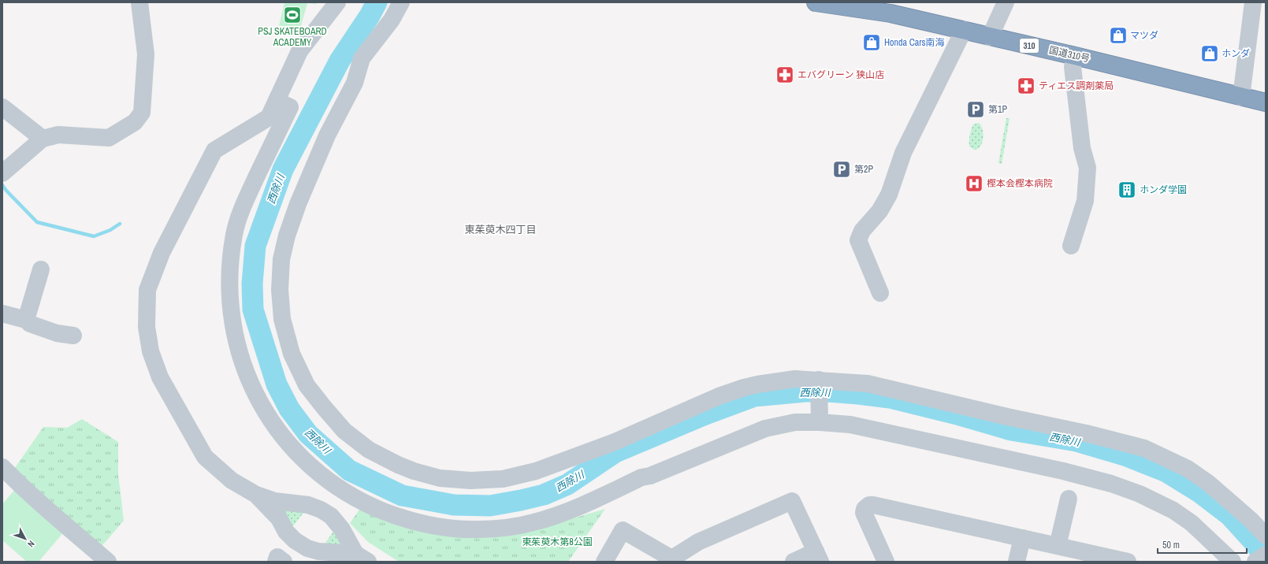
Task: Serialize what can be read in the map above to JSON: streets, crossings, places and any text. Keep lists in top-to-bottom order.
{
  "streets": {
    "highway": ["310", "国道310号"]
  },
  "districts": ["東茱萸木四丁目"],
  "water": ["西除川"],
  "parks": ["東茱萸木第8公園"],
  "places": {
    "sports": ["PSJ SKATEBOARD ACADEMY"],
    "shop": ["マツダ", "Honda Cars南海", "ホンダ"],
    "pharmacy": ["エバグリーン 狭山店", "ティエス調剤薬局"],
    "parking": ["第1P", "第2P"],
    "hospital": ["樫本会樫本病院"],
    "building": ["ホンダ学園"]
  },
  "scale_bar": "50 m",
  "north": "bottom right"
}
